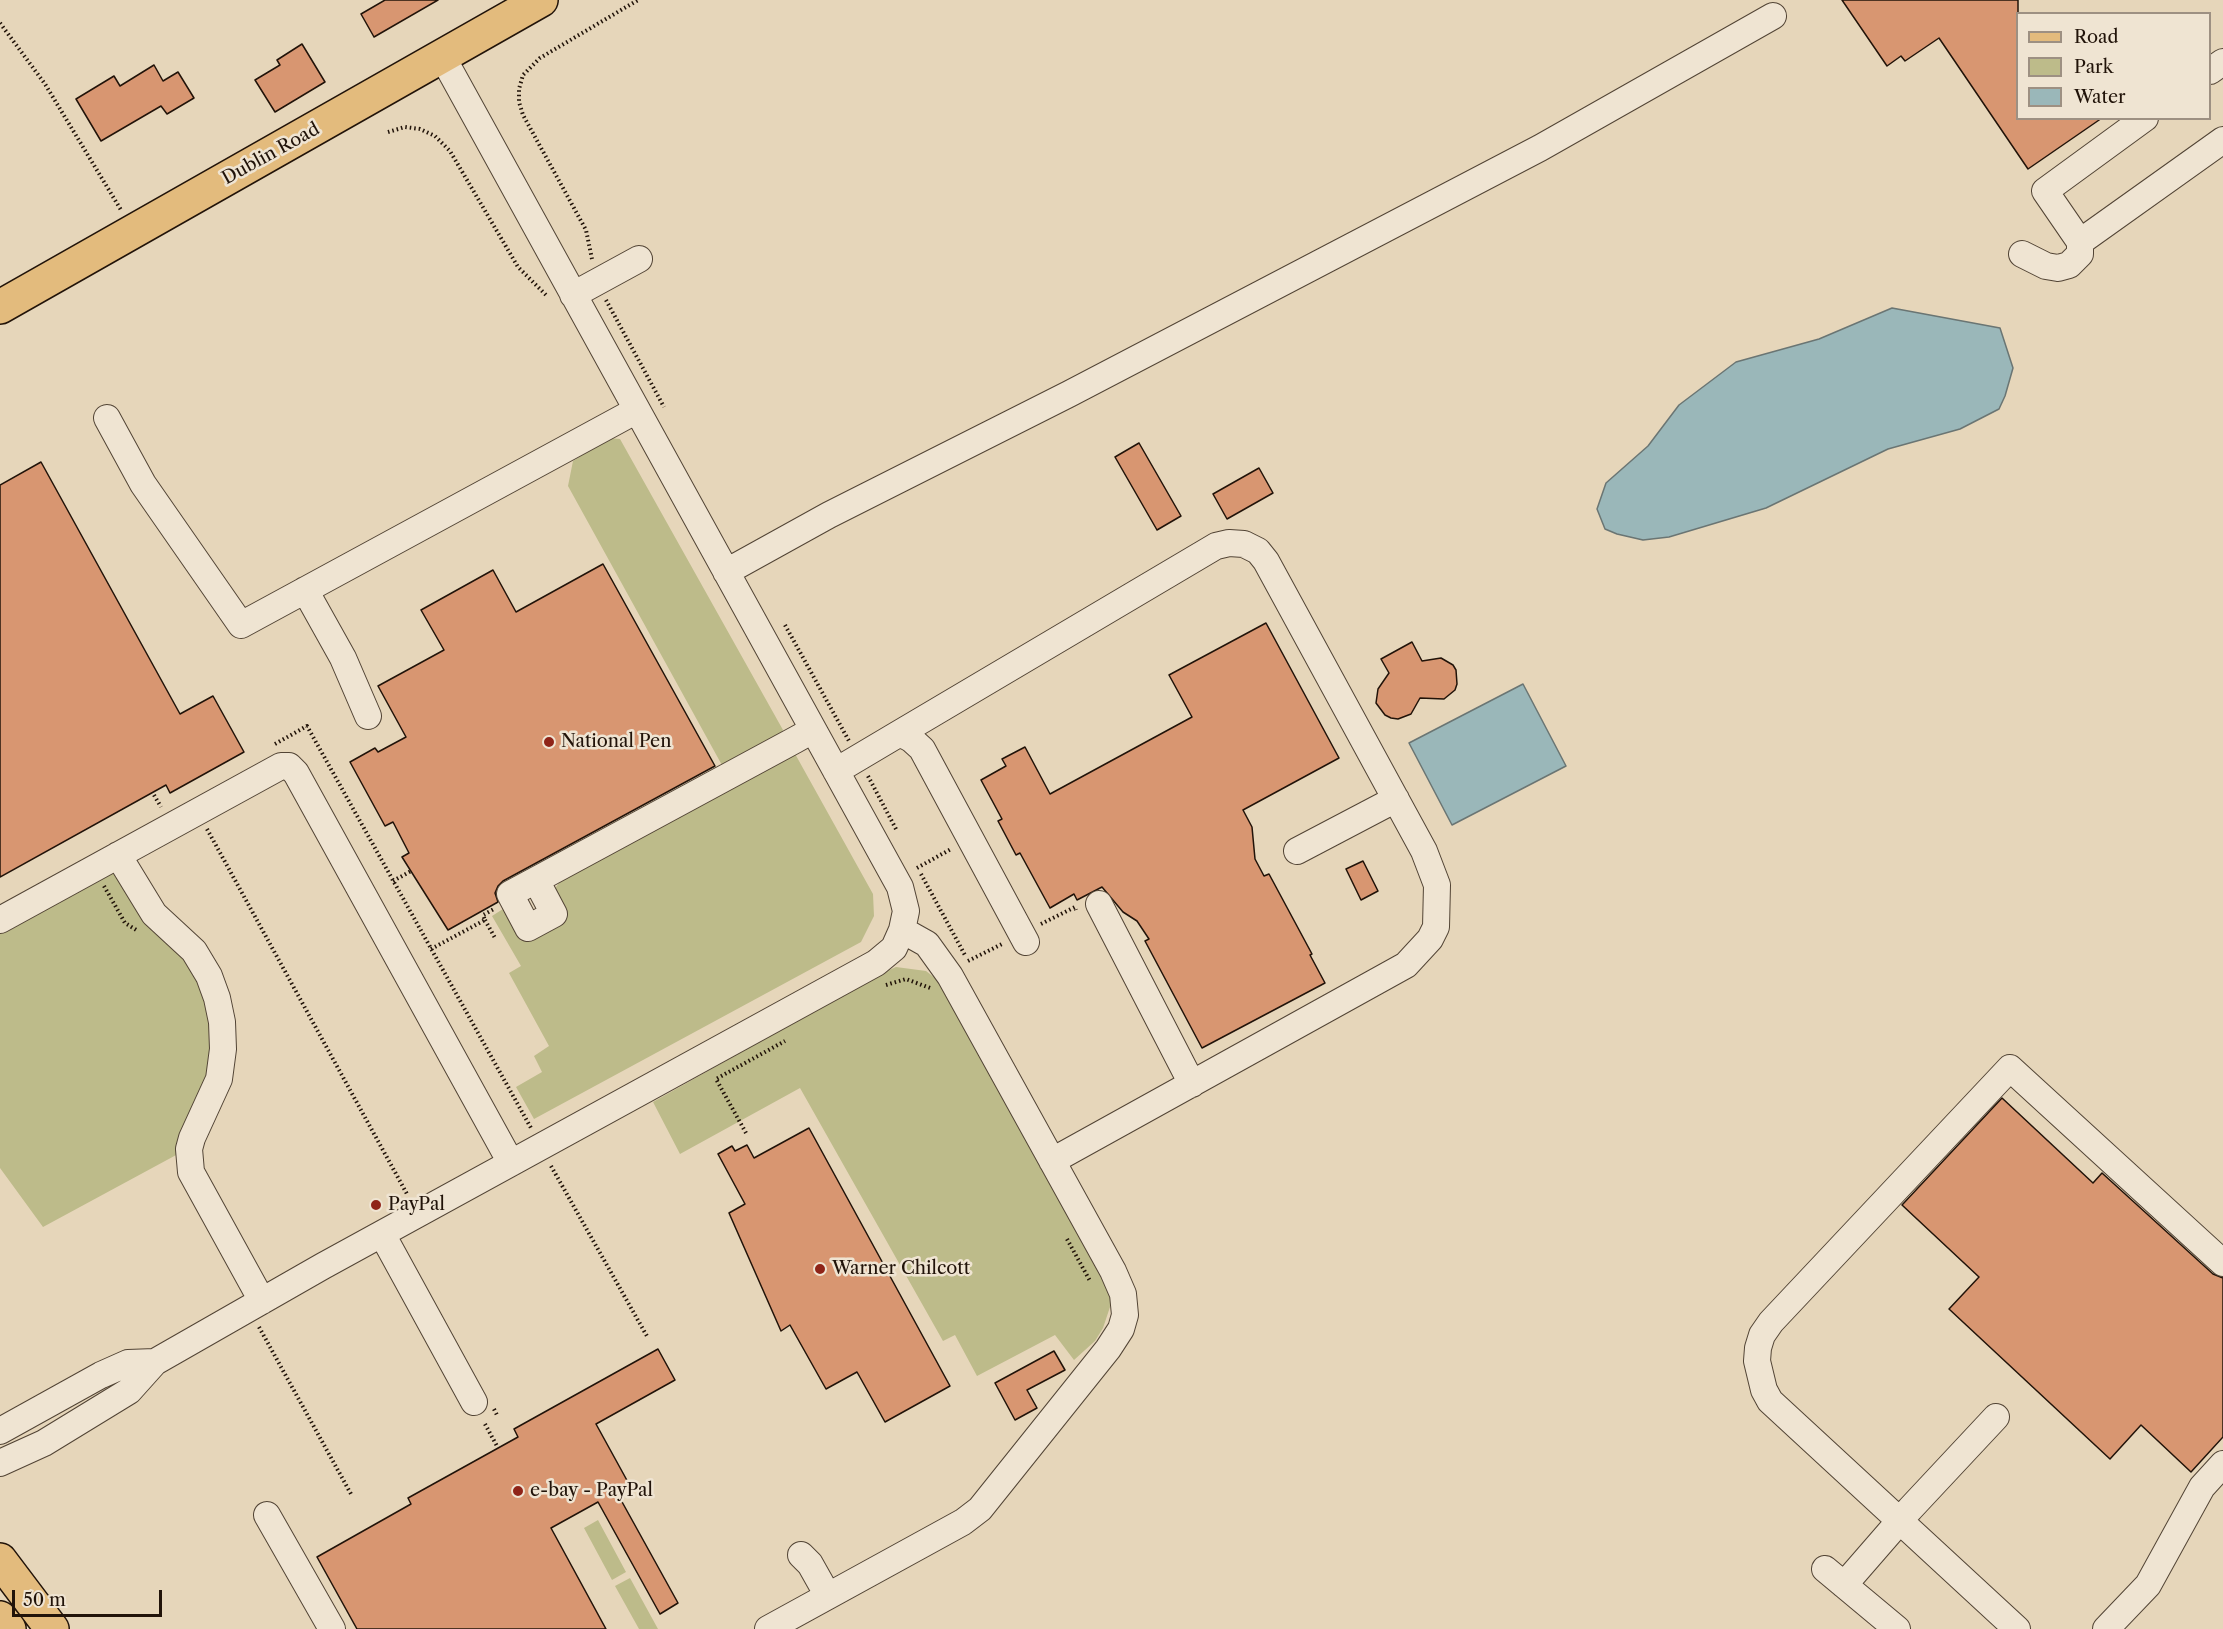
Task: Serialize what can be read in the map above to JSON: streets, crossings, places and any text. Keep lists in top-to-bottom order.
{
  "streets": {
    "main road": ["Dublin Road"]
  },
  "places": [
    "National Pen",
    "PayPal",
    "Warner Chilcott",
    "e-bay - PayPal"
  ],
  "legend": ["Road", "Park", "Water"],
  "scale_bar": "50 m"
}
